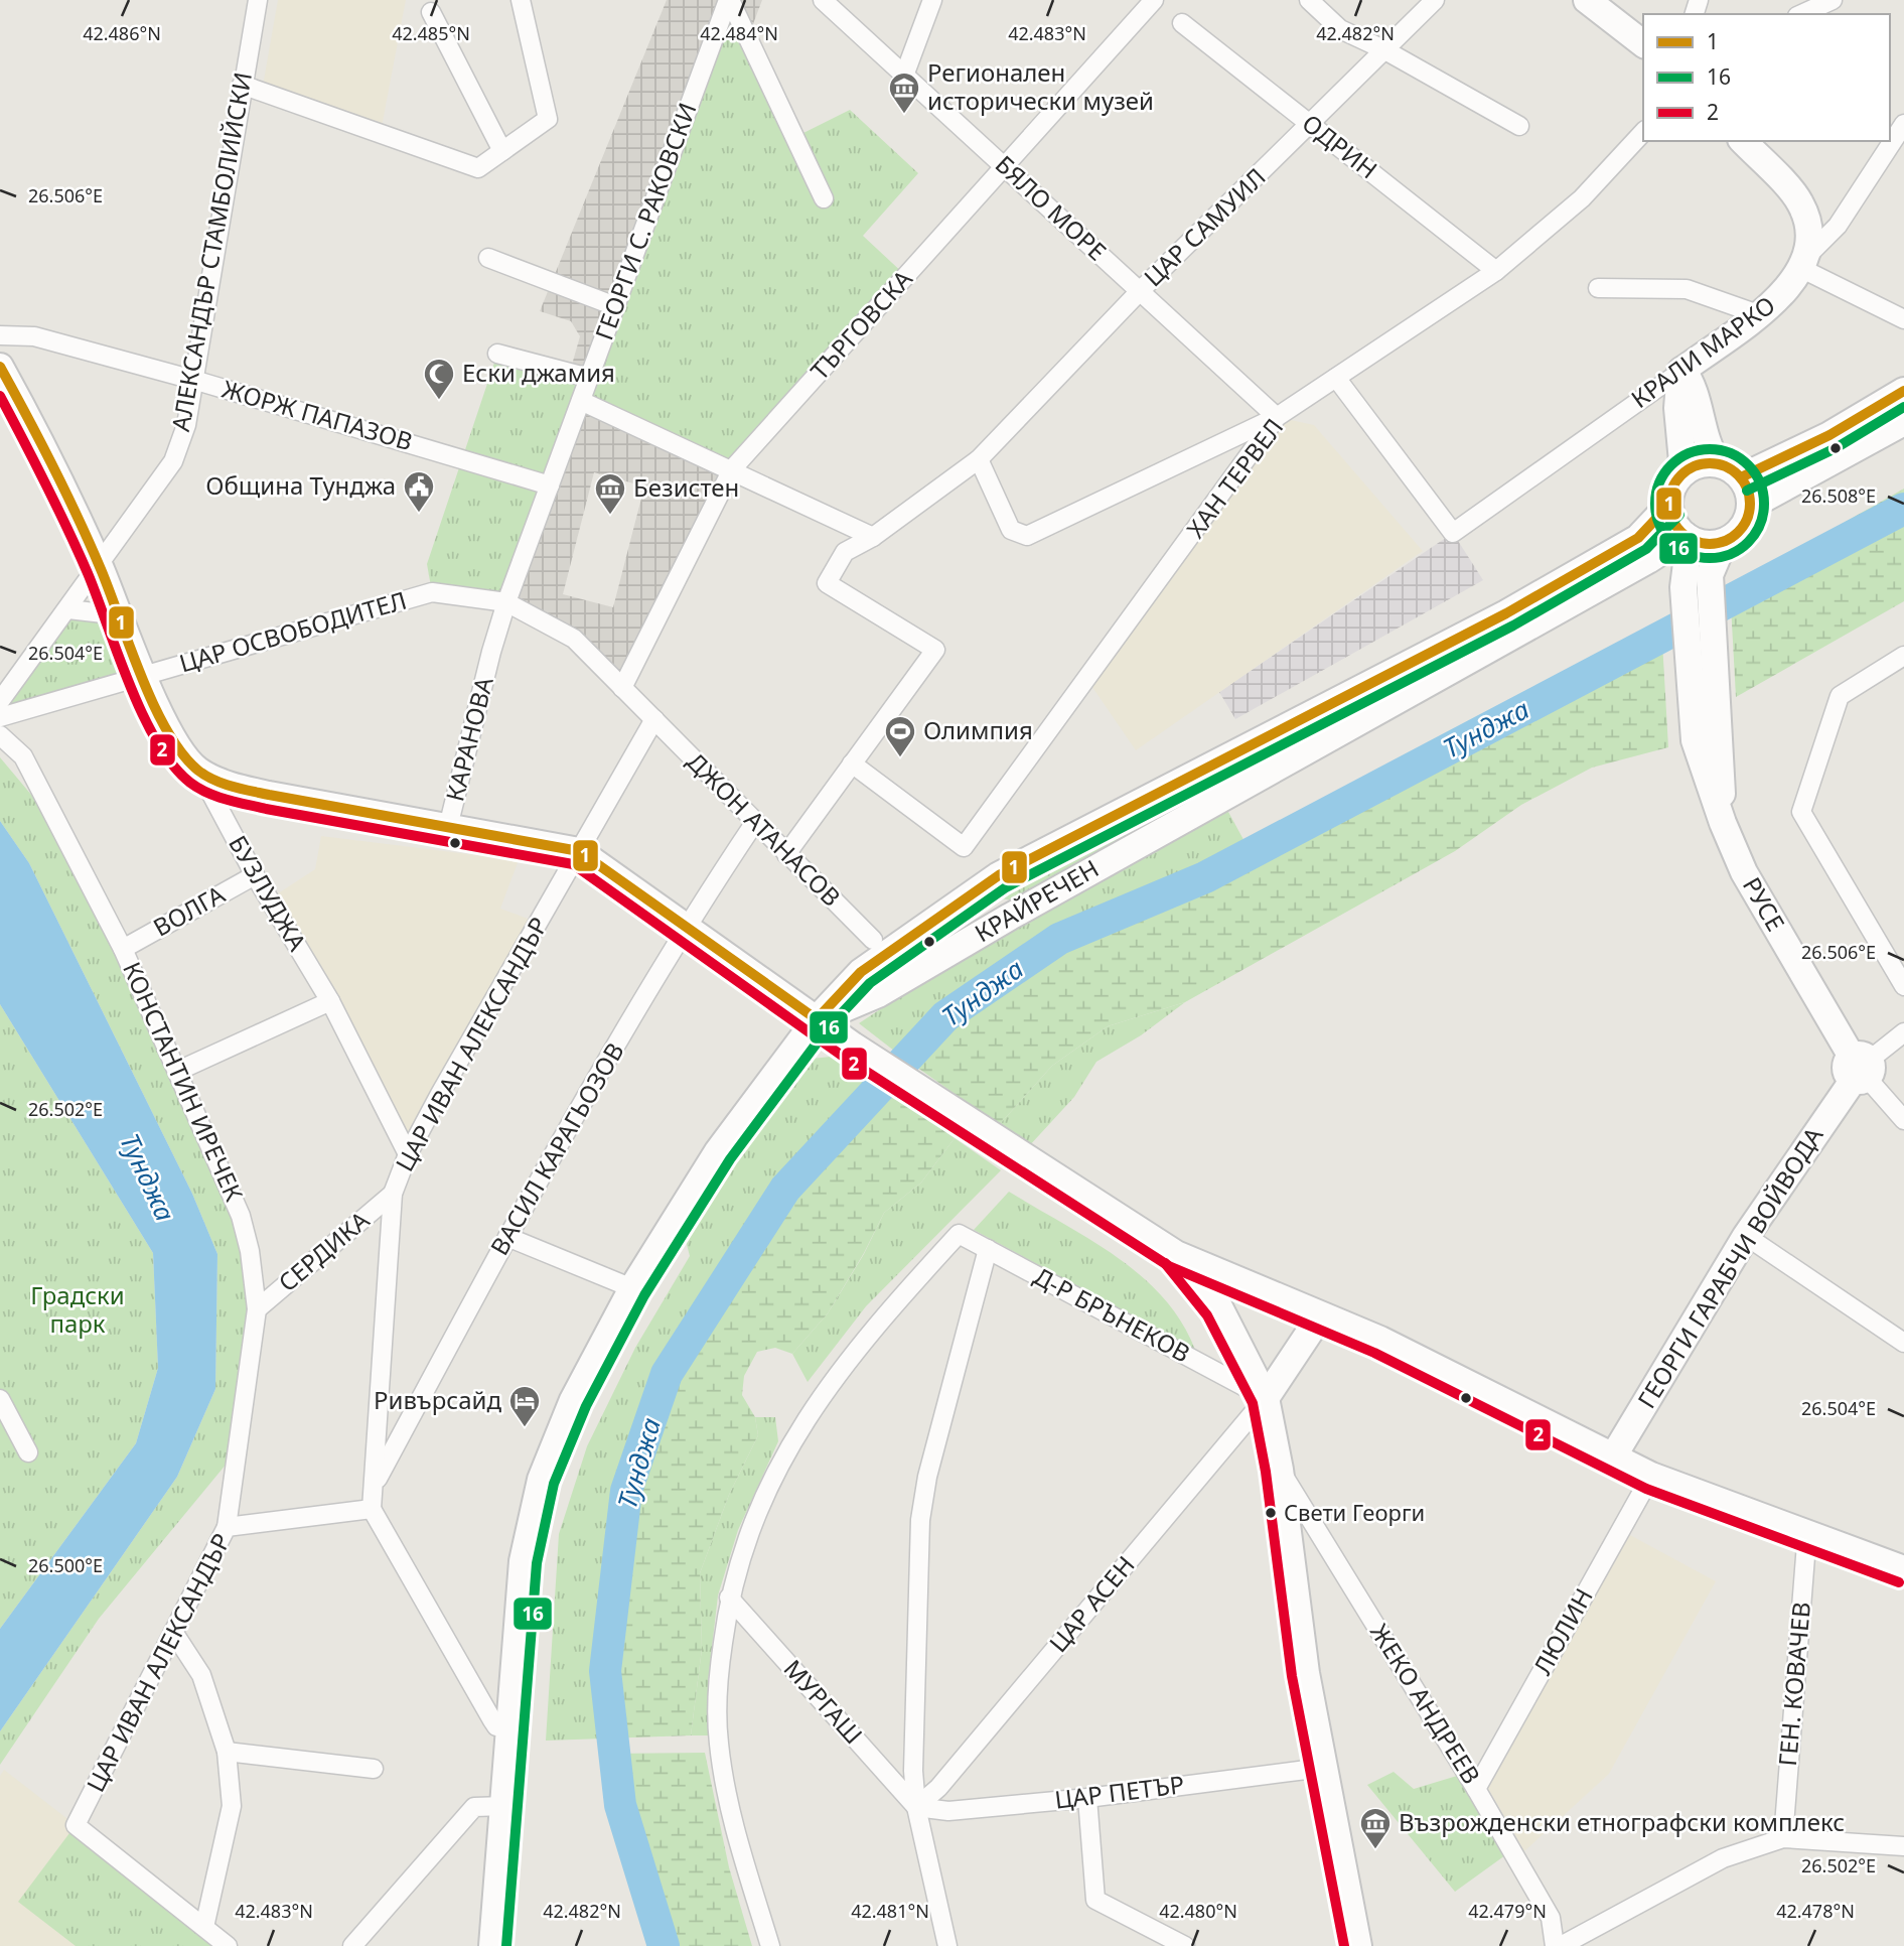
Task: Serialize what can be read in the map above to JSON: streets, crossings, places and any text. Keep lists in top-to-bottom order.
{
  "streets": {
    "street": [
      "ОДРИН",
      "БЯЛО МОРЕ",
      "ГЕОРГИ С. РАКОВСКИ",
      "ЦАР САМУИЛ",
      "АЛЕКСАНДЪР СТАМБОЛИЙСКИ",
      "ТЪРГОВСКА",
      "КРАЛИ МАРКО",
      "ЖОРЖ ПАПАЗОВ",
      "ХАН ТЕРВЕЛ",
      "ЦАР ОСВОБОДИТЕЛ",
      "КАРАНОВА",
      "ДЖОН АТАНАСОВ",
      "БУЗЛУДЖА",
      "КРАЙРЕЧЕН",
      "РУСЕ",
      "ВОЛГА",
      "ЦАР ИВАН АЛЕКСАНДЪР",
      "КОНСТАНТИН ИРЕЧЕК",
      "ВАСИЛ КАРАГЬОЗОВ",
      "СЕРДИКА",
      "ГЕОРГИ ГАРАБЧИ ВОЙВОДА",
      "Д-Р БРЪНЕКОВ",
      "ЦАР АСЕН",
      "ЛЮЛИН",
      "ГЕН. КОВАЧЕВ",
      "МУРГАШ",
      "ЖЕКО АНДРЕЕВ",
      "ЦАР ПЕТЪР"
    ]
  },
  "crossings": [
    ["ОДРИН", "ЦАР САМУИЛ"],
    ["ОДРИН", "ХАН ТЕРВЕЛ"],
    ["БЯЛО МОРЕ", "ЦАР САМУИЛ"],
    ["БЯЛО МОРЕ", "ТЪРГОВСКА"],
    ["БЯЛО МОРЕ", "ХАН ТЕРВЕЛ"],
    ["ГЕОРГИ С. РАКОВСКИ", "ЖОРЖ ПАПАЗОВ"],
    ["ГЕОРГИ С. РАКОВСКИ", "ЦАР ОСВОБОДИТЕЛ"],
    ["ГЕОРГИ С. РАКОВСКИ", "КАРАНОВА"],
    ["ГЕОРГИ С. РАКОВСКИ", "ДЖОН АТАНАСОВ"],
    ["ЦАР САМУИЛ", "ХАН ТЕРВЕЛ"],
    ["АЛЕКСАНДЪР СТАМБОЛИЙСКИ", "ЖОРЖ ПАПАЗОВ"],
    ["АЛЕКСАНДЪР СТАМБОЛИЙСКИ", "БУЗЛУДЖА"],
    ["ТЪРГОВСКА", "ДЖОН АТАНАСОВ"],
    ["КРАЛИ МАРКО", "ХАН ТЕРВЕЛ"],
    ["ЦАР ОСВОБОДИТЕЛ", "КАРАНОВА"],
    ["ЦАР ОСВОБОДИТЕЛ", "ДЖОН АТАНАСОВ"],
    ["ЦАР ОСВОБОДИТЕЛ", "БУЗЛУДЖА"],
    ["КАРАНОВА", "ДЖОН АТАНАСОВ"],
    ["ДЖОН АТАНАСОВ", "ЦАР ИВАН АЛЕКСАНДЪР"],
    ["ДЖОН АТАНАСОВ", "ВАСИЛ КАРАГЬОЗОВ"],
    ["БУЗЛУДЖА", "ВОЛГА"],
    ["БУЗЛУДЖА", "ЦАР ИВАН АЛЕКСАНДЪР"],
    ["РУСЕ", "ГЕОРГИ ГАРАБЧИ ВОЙВОДА"],
    ["ВОЛГА", "КОНСТАНТИН ИРЕЧЕК"],
    ["ЦАР ИВАН АЛЕКСАНДЪР", "КОНСТАНТИН ИРЕЧЕК"],
    ["ЦАР ИВАН АЛЕКСАНДЪР", "ВАСИЛ КАРАГЬОЗОВ"],
    ["ЦАР ИВАН АЛЕКСАНДЪР", "СЕРДИКА"],
    ["КОНСТАНТИН ИРЕЧЕК", "СЕРДИКА"],
    ["Д-Р БРЪНЕКОВ", "ЦАР АСЕН"],
    ["Д-Р БРЪНЕКОВ", "МУРГАШ"],
    ["ЦАР АСЕН", "МУРГАШ"],
    ["ЦАР АСЕН", "ЦАР ПЕТЪР"],
    ["ЛЮЛИН", "ЖЕКО АНДРЕЕВ"],
    ["МУРГАШ", "ЦАР ПЕТЪР"]
  ],
  "water": ["Тунджа"],
  "parks": ["Градски парк"],
  "places": {
    "museum": ["Регионален исторически музей", "Безистен", "Възрожденски етнографски комплекс"],
    "mosque": ["Ески джамия"],
    "public building": ["Община Тунджа"],
    "sports": ["Олимпия"],
    "hotel": ["Ривърсайд"],
    "other": ["Свети Георги"]
  },
  "lines": ["transit line 1", "transit line 2", "transit line 16"],
  "legend": ["1", "16", "2"],
  "coordinates": [
    "42.486°N",
    "42.485°N",
    "42.484°N",
    "42.483°N",
    "42.482°N",
    "26.506°E",
    "26.508°E",
    "26.504°E",
    "26.502°E",
    "26.500°E",
    "42.481°N",
    "42.480°N",
    "42.479°N",
    "42.478°N"
  ]
}
